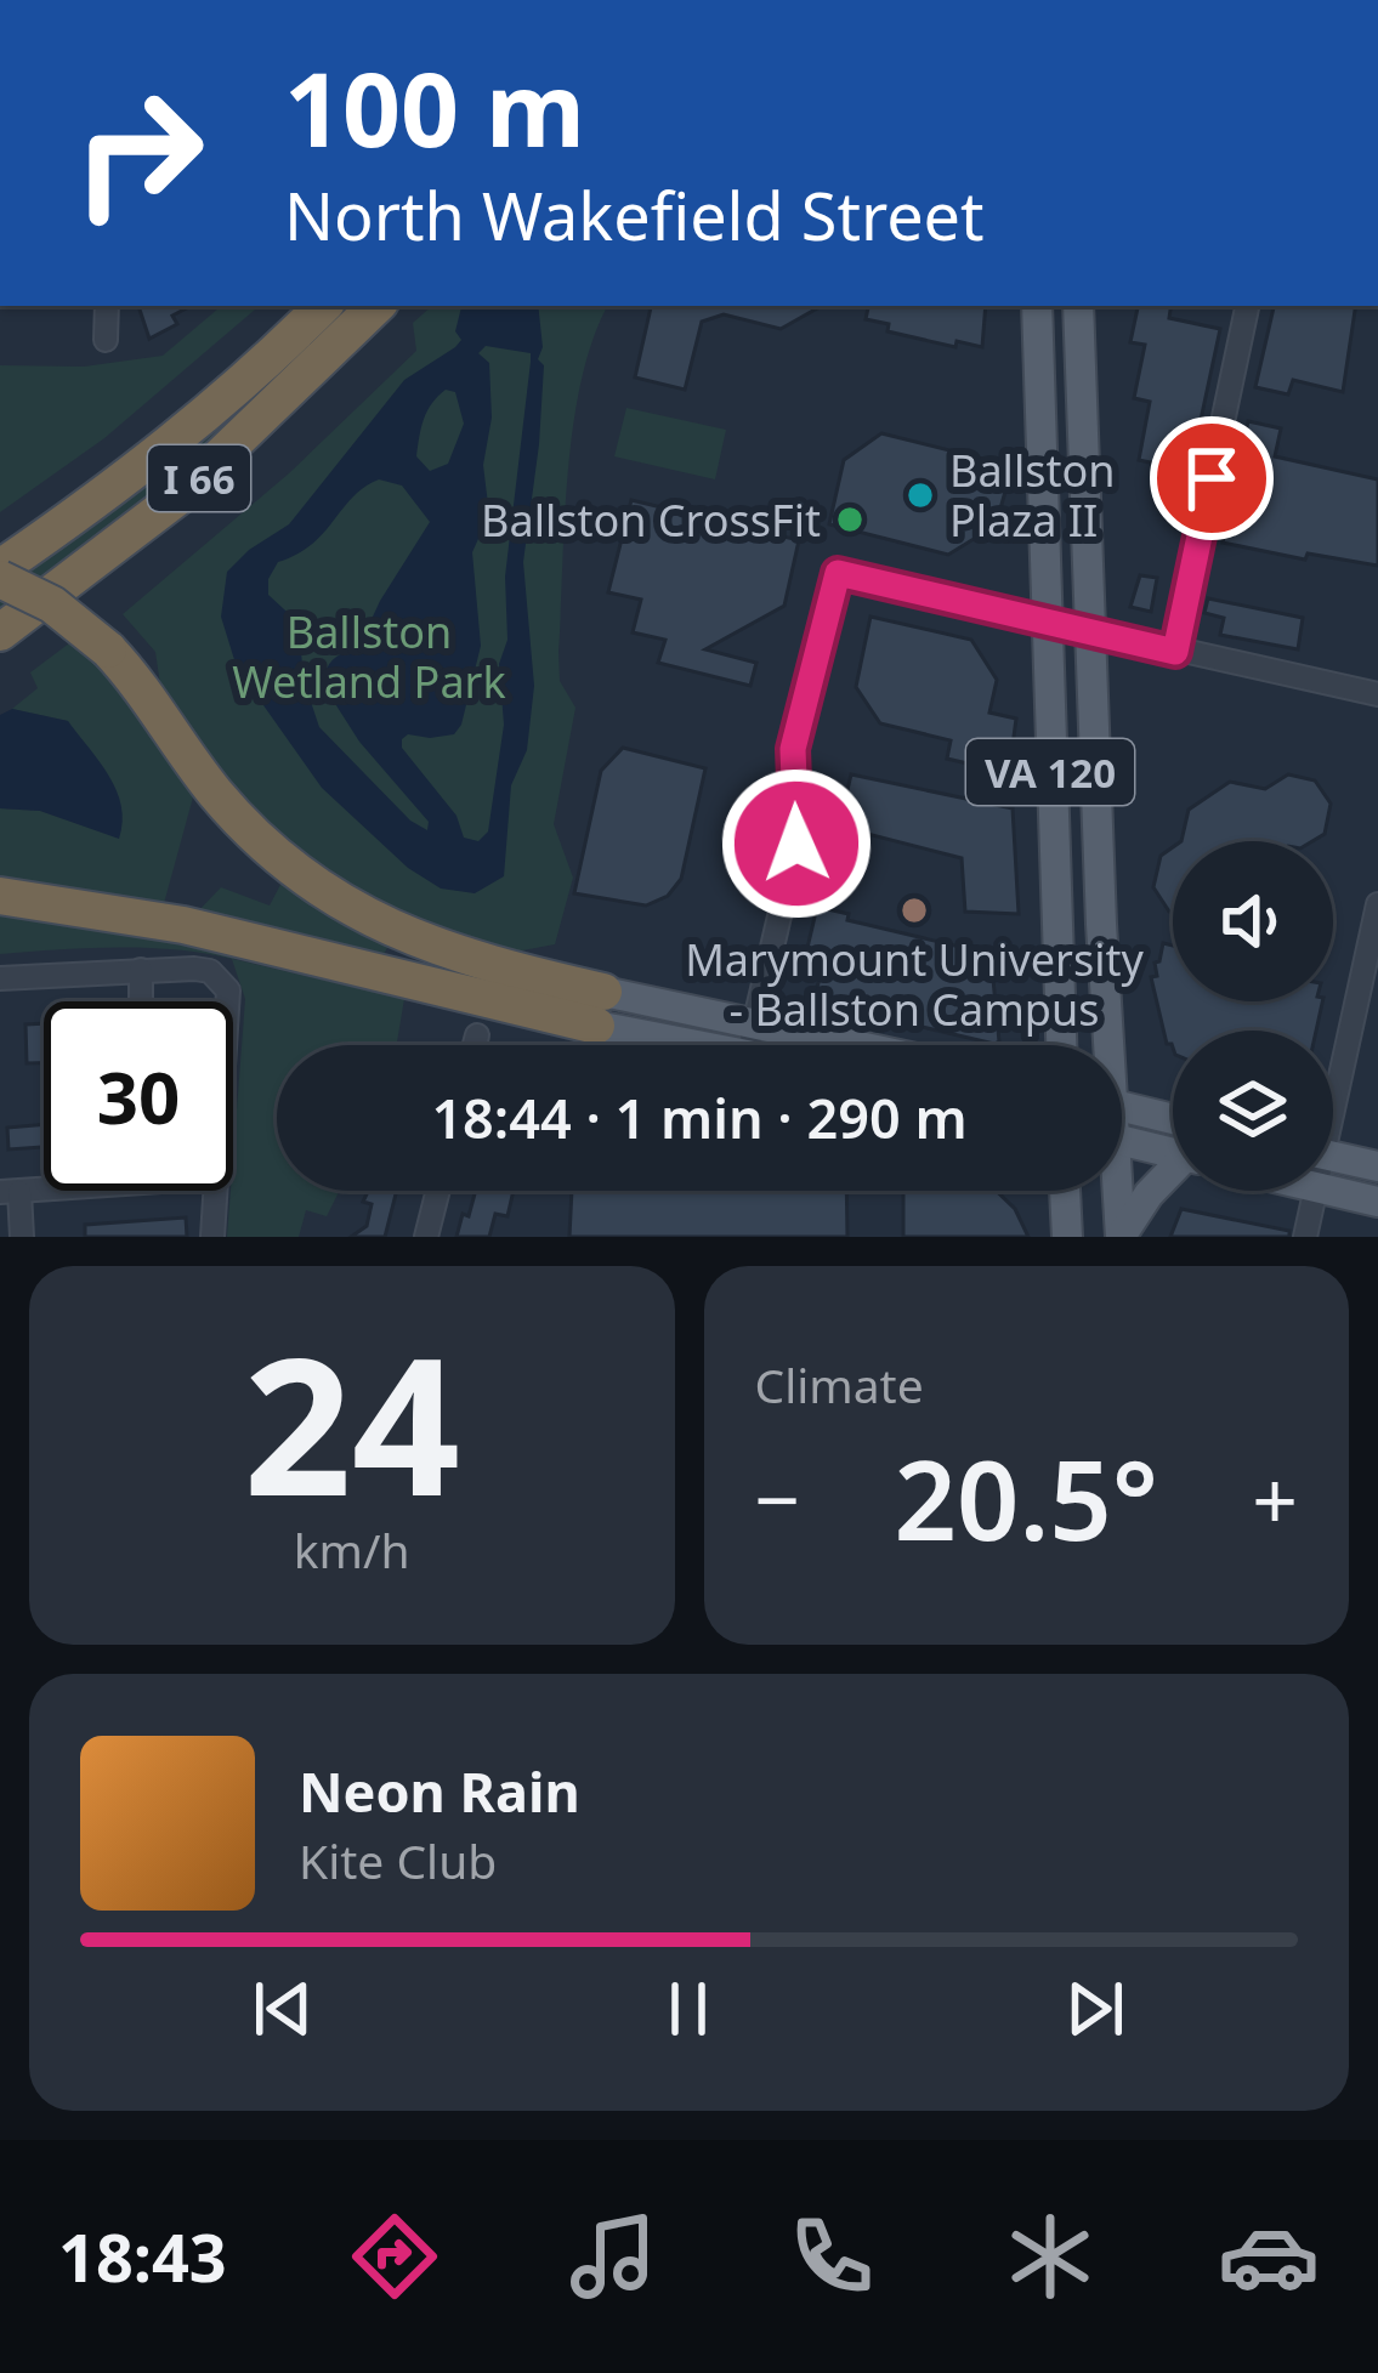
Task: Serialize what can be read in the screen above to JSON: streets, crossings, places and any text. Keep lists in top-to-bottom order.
{
  "streets": {
    "highway": ["I 66"],
    "main road": ["VA 120"]
  },
  "parks": ["Ballston Wetland Park"],
  "places": ["Ballston Plaza II", "Ballston CrossFit", "Marymount University - Ballston Campus"],
  "page": {
    "turn": ["100 m", "North Wakefield Street"],
    "limit": "30",
    "trip": "18:44 · 1 min · 290 m",
    "tile": [
      ["24", "km/h"],
      "Climate"
    ],
    "heat": ["−", "20.5°", "+"],
    "song": ["Neon Rain", "Kite Club"],
    "tabs": "18:43"
  }
}
